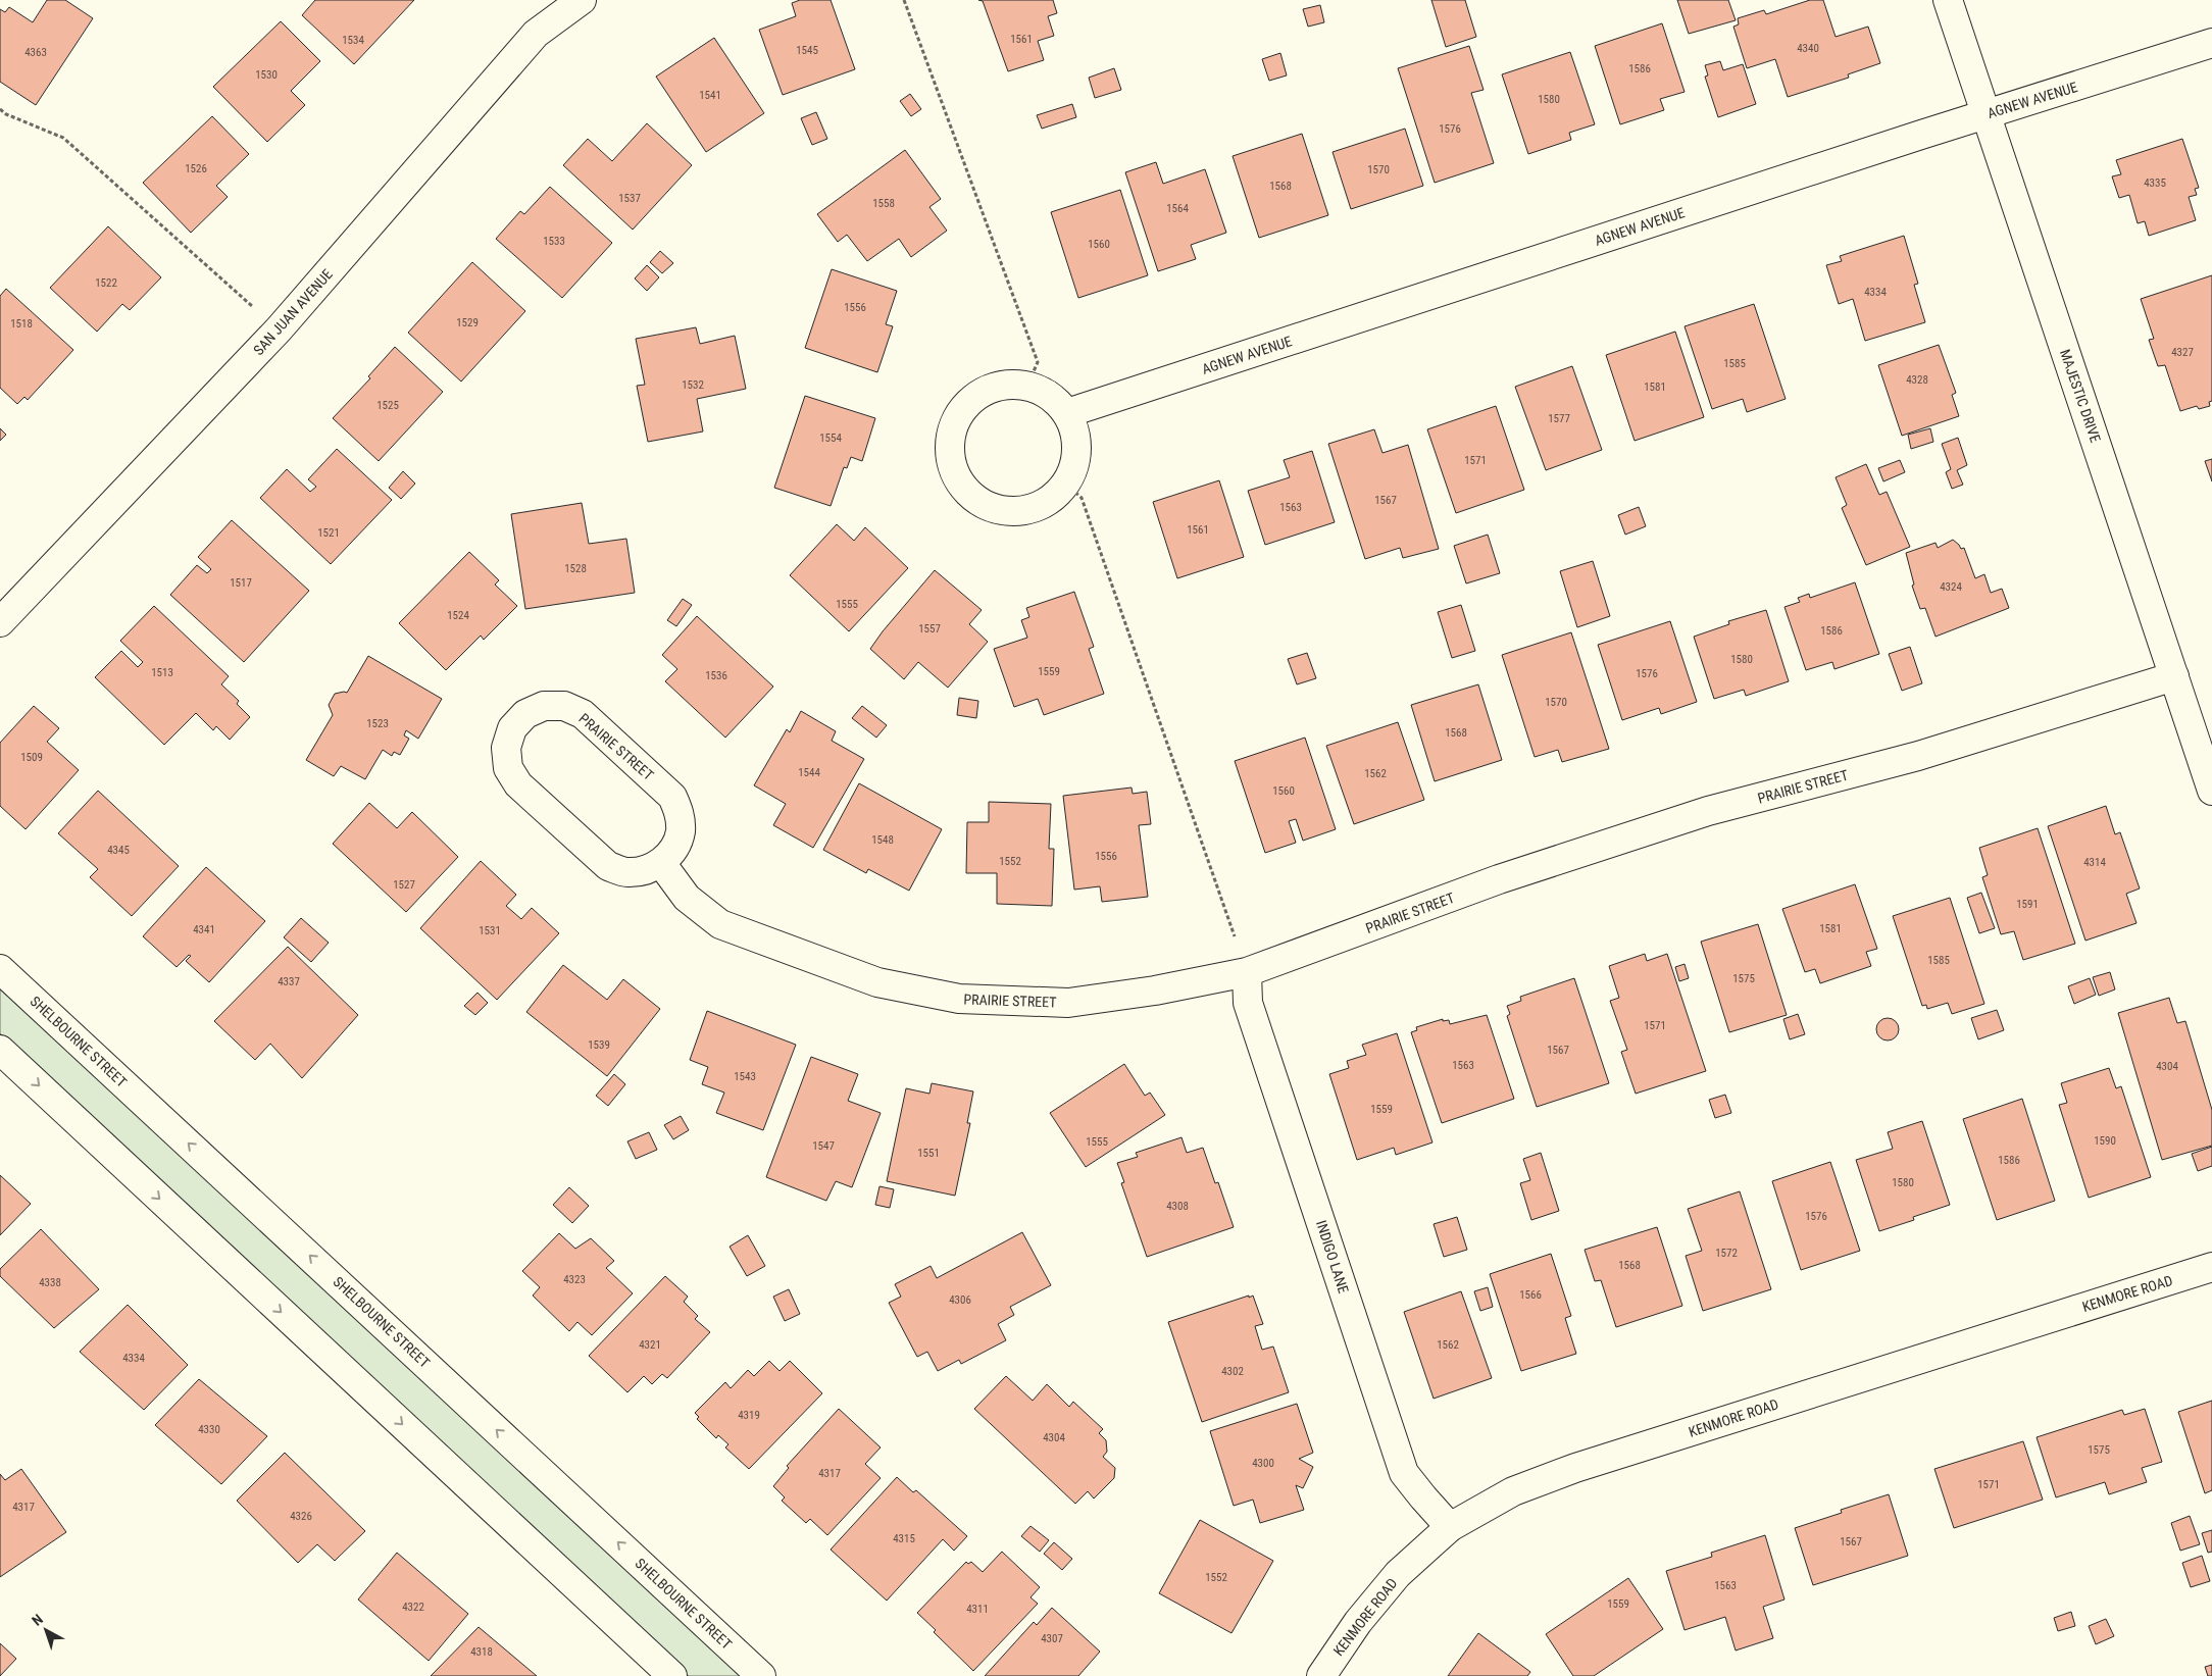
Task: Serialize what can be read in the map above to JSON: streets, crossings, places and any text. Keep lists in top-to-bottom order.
{
  "streets": {
    "street": [
      "AGNEW AVENUE",
      "SAN JUAN AVENUE",
      "MAJESTIC DRIVE",
      "PRAIRIE STREET",
      "SHELBOURNE STREET",
      "INDIGO LANE",
      "KENMORE ROAD"
    ]
  },
  "crossings": [
    ["AGNEW AVENUE", "MAJESTIC DRIVE"],
    ["MAJESTIC DRIVE", "PRAIRIE STREET"],
    ["PRAIRIE STREET", "INDIGO LANE"],
    ["INDIGO LANE", "KENMORE ROAD"]
  ],
  "house_numbers": [
    "1561",
    "1534",
    "4340",
    "1545",
    "4363",
    "1586",
    "1530",
    "1541",
    "1580",
    "1576",
    "1526",
    "1570",
    "4335",
    "1568",
    "1537",
    "1558",
    "1564",
    "1533",
    "1560",
    "1522",
    "4334",
    "1556",
    "1529",
    "1518",
    "4327",
    "1585",
    "4328",
    "1532",
    "1581",
    "1525",
    "1577",
    "1554",
    "1571",
    "1567",
    "1563",
    "1561",
    "1521",
    "1528",
    "1517",
    "4324",
    "1555",
    "1524",
    "1557",
    "1586",
    "1580",
    "1559",
    "1513",
    "1576",
    "1536",
    "1570",
    "1523",
    "1568",
    "1509",
    "1544",
    "1562",
    "1560",
    "1548",
    "4345",
    "1556",
    "1552",
    "4314",
    "1527",
    "1591",
    "1581",
    "4341",
    "1531",
    "1585",
    "1575",
    "4337",
    "1571",
    "1539",
    "1567",
    "1563",
    "4304",
    "1543",
    "1559",
    "1590",
    "1555",
    "1547",
    "1551",
    "1586",
    "1580",
    "4308",
    "1576",
    "1572",
    "1568",
    "4323",
    "4338",
    "1566",
    "4306",
    "4321",
    "1562",
    "4334",
    "4302",
    "4319",
    "4330",
    "4304",
    "1575",
    "4300",
    "4317",
    "1571",
    "4317",
    "4326",
    "4315",
    "1567",
    "1552",
    "1563",
    "1559",
    "4322",
    "4311",
    "4307",
    "4318"
  ],
  "north": "top left"
}
